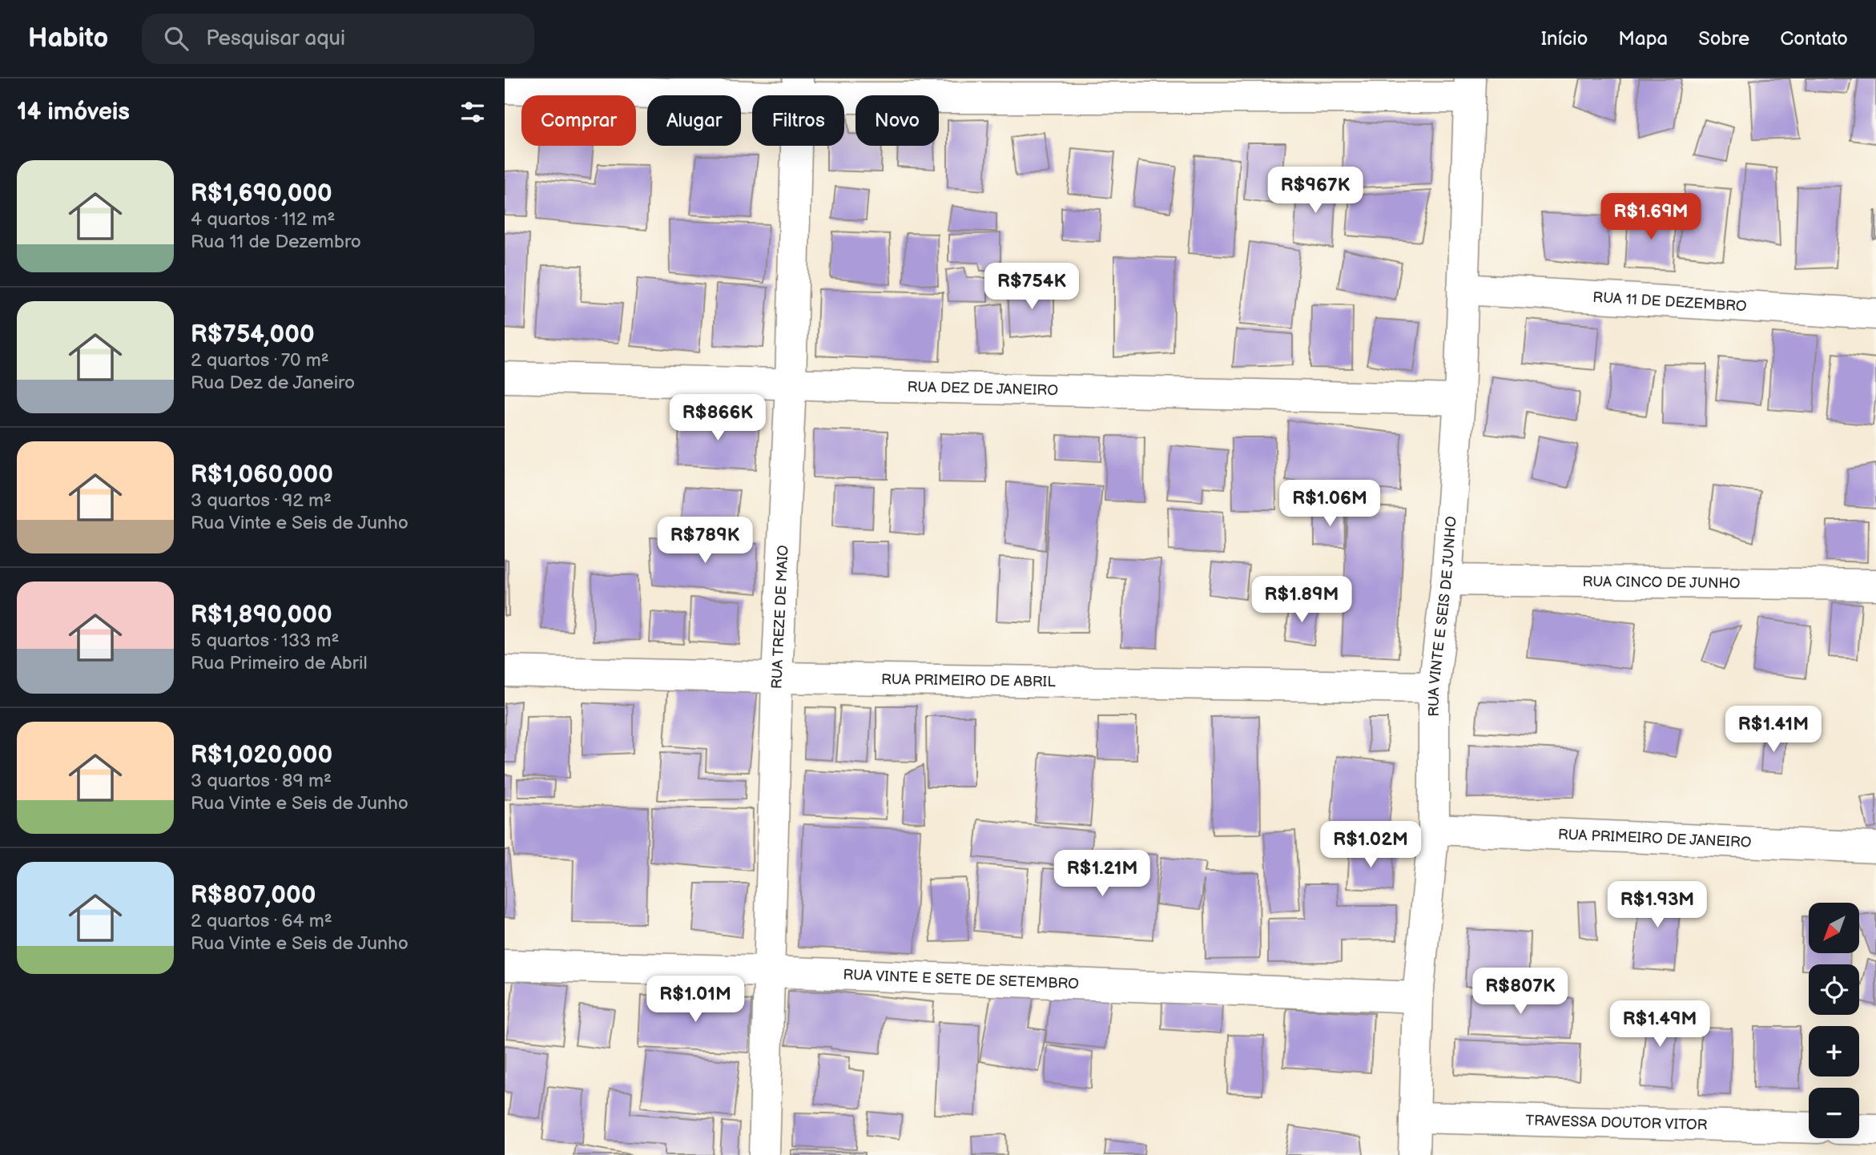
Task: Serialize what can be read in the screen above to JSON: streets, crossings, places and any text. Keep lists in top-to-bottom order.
{
  "streets": {
    "street": [
      "RUA 11 DE DEZEMBRO",
      "RUA DEZ DE JANEIRO",
      "RUA CINCO DE JUNHO",
      "RUA TREZE DE MAIO",
      "RUA VINTE E SEIS DE JUNHO",
      "RUA PRIMEIRO DE ABRIL",
      "RUA PRIMEIRO DE JANEIRO",
      "RUA VINTE E SETE DE SETEMBRO",
      "TRAVESSA DOUTOR VITOR"
    ]
  },
  "crossings": [
    ["RUA 11 DE DEZEMBRO", "RUA VINTE E SEIS DE JUNHO"],
    ["RUA DEZ DE JANEIRO", "RUA TREZE DE MAIO"],
    ["RUA DEZ DE JANEIRO", "RUA VINTE E SEIS DE JUNHO"],
    ["RUA CINCO DE JUNHO", "RUA VINTE E SEIS DE JUNHO"],
    ["RUA TREZE DE MAIO", "RUA PRIMEIRO DE ABRIL"],
    ["RUA TREZE DE MAIO", "RUA VINTE E SETE DE SETEMBRO"],
    ["RUA VINTE E SEIS DE JUNHO", "RUA PRIMEIRO DE ABRIL"],
    ["RUA VINTE E SEIS DE JUNHO", "RUA PRIMEIRO DE JANEIRO"],
    ["RUA VINTE E SEIS DE JUNHO", "RUA VINTE E SETE DE SETEMBRO"],
    ["RUA VINTE E SEIS DE JUNHO", "TRAVESSA DOUTOR VITOR"]
  ],
  "north": "bottom left",
  "page": {
    "header": "Habito",
    "search": "Pesquisar aqui",
    "nav": [
      "Início",
      "Mapa",
      "Sobre",
      "Contato"
    ],
    "heading": "14 imóveis",
    "chip": [
      "Comprar",
      "Alugar",
      "Filtros",
      "Novo"
    ],
    "list": [
      {
        "name": "R$1,690,000",
        "note": "4 quartos · 112 m² · Rua 11 de Dezembro"
      },
      {
        "name": "R$754,000",
        "note": "2 quartos · 70 m² · Rua Dez de Janeiro"
      },
      {
        "name": "R$1,060,000",
        "note": "3 quartos · 92 m² · Rua Vinte e Seis de Junho"
      },
      {
        "name": "R$1,890,000",
        "note": "5 quartos · 133 m² · Rua Primeiro de Abril"
      },
      {
        "name": "R$1,020,000",
        "note": "3 quartos · 89 m² · Rua Vinte e Seis de Junho"
      },
      {
        "name": "R$807,000",
        "note": "2 quartos · 64 m² · Rua Vinte e Seis de Junho"
      }
    ],
    "price": [
      "R$967K",
      "R$1.69M",
      "R$754K",
      "R$866K",
      "R$1.06M",
      "R$789K",
      "R$1.89M",
      "R$1.41M",
      "R$1.02M",
      "R$1.21M",
      "R$1.93M",
      "R$807K",
      "R$1.01M",
      "R$1.49M"
    ],
    "map_buttons": ["+", "−"]
  }
}
